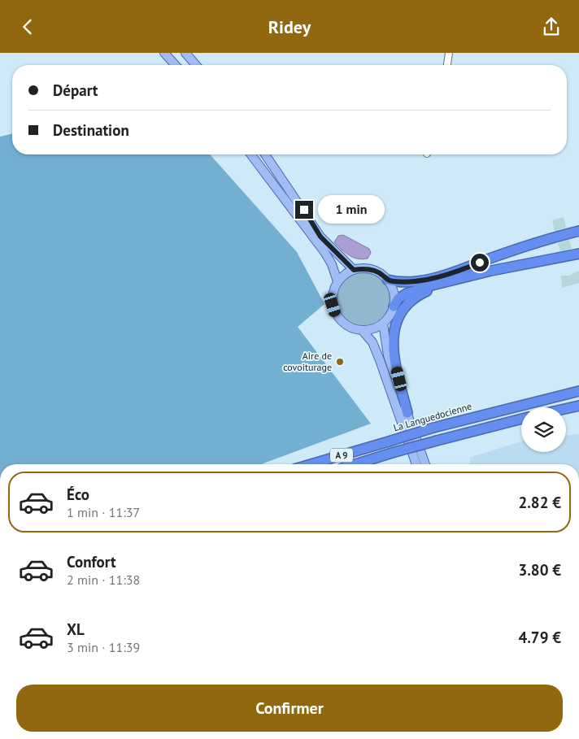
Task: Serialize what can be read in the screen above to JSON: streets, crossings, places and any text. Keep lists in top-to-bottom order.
{
  "streets": {
    "highway": ["La Languedocienne", "A 9"]
  },
  "places": ["Aire de covoiturage"],
  "page": {
    "header": "Ridey",
    "banner": ["Départ", "Destination"],
    "bubble": "1 min",
    "list": [
      {
        "name": "Éco",
        "note": "1 min · 11:37",
        "value": "2.82 €"
      },
      {
        "name": "Confort",
        "note": "2 min · 11:38",
        "value": "3.80 €"
      },
      {
        "name": "XL",
        "note": "3 min · 11:39",
        "value": "4.79 €"
      }
    ],
    "buttons": "Confirmer"
  }
}
